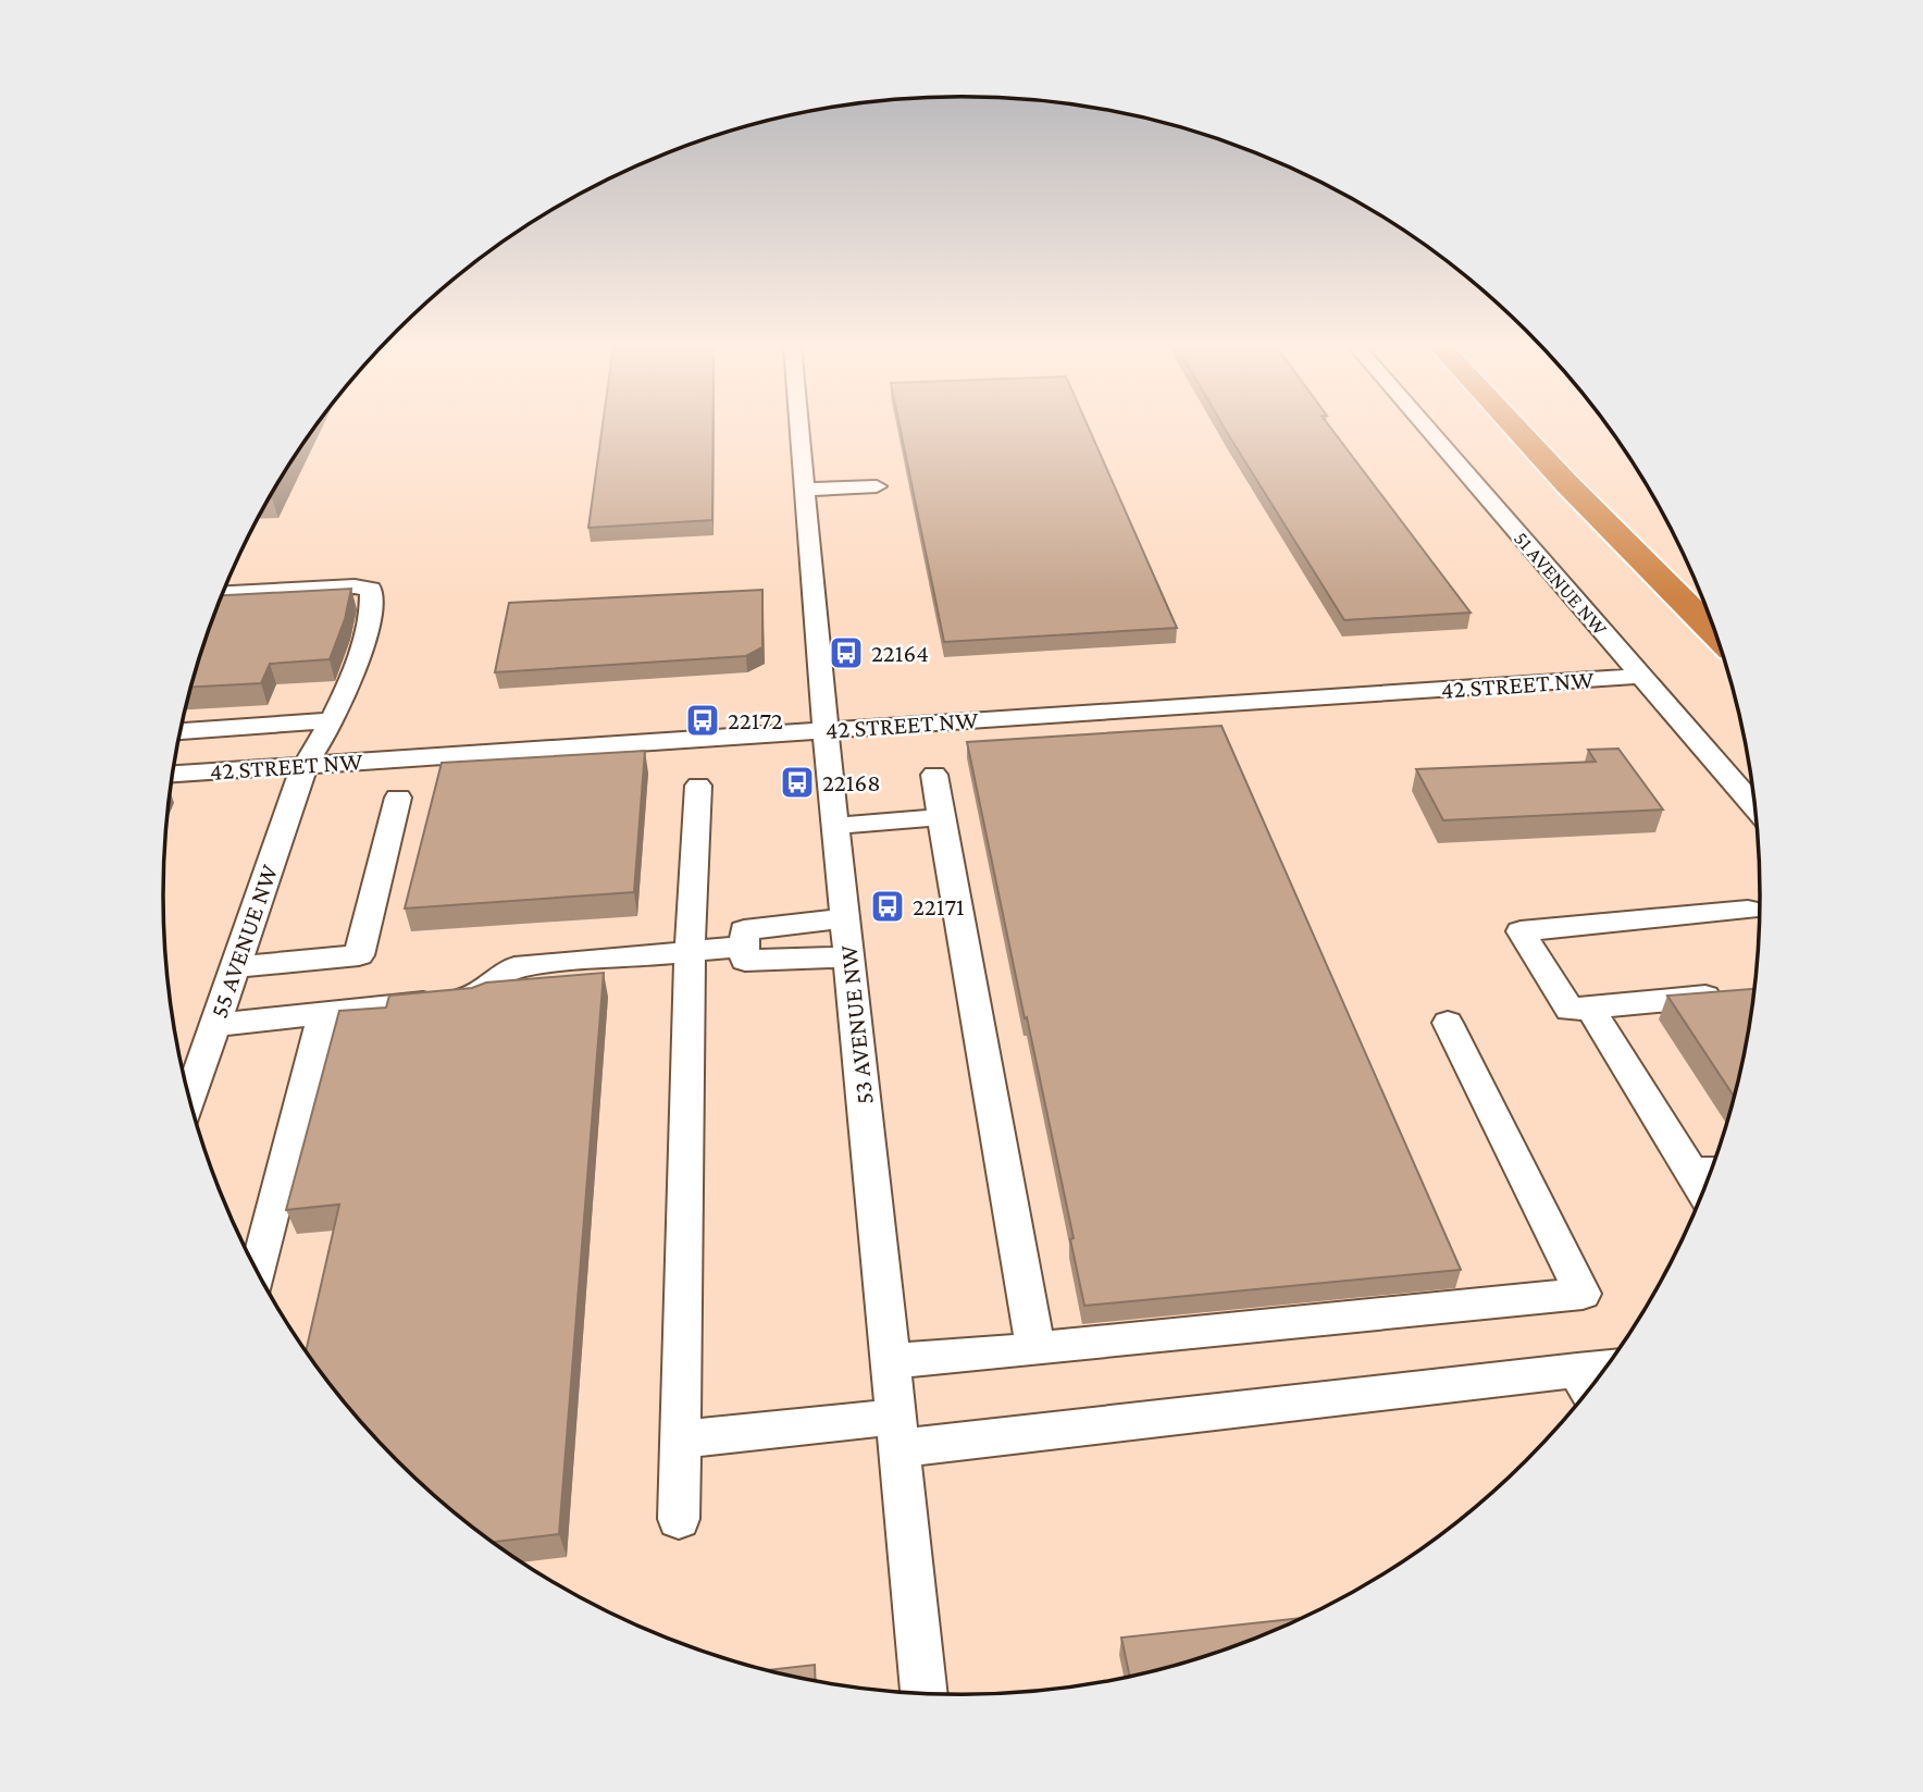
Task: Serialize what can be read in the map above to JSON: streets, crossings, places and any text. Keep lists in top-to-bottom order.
{
  "streets": {
    "street": [
      "51 AVENUE NW",
      "42 STREET NW",
      "55 AVENUE NW",
      "53 AVENUE NW"
    ]
  },
  "crossings": [
    ["51 AVENUE NW", "42 STREET NW"],
    ["42 STREET NW", "55 AVENUE NW"],
    ["42 STREET NW", "53 AVENUE NW"]
  ],
  "places": {
    "bus stop": [
      "22164",
      "22172",
      "22168",
      "22171"
    ]
  }
}
